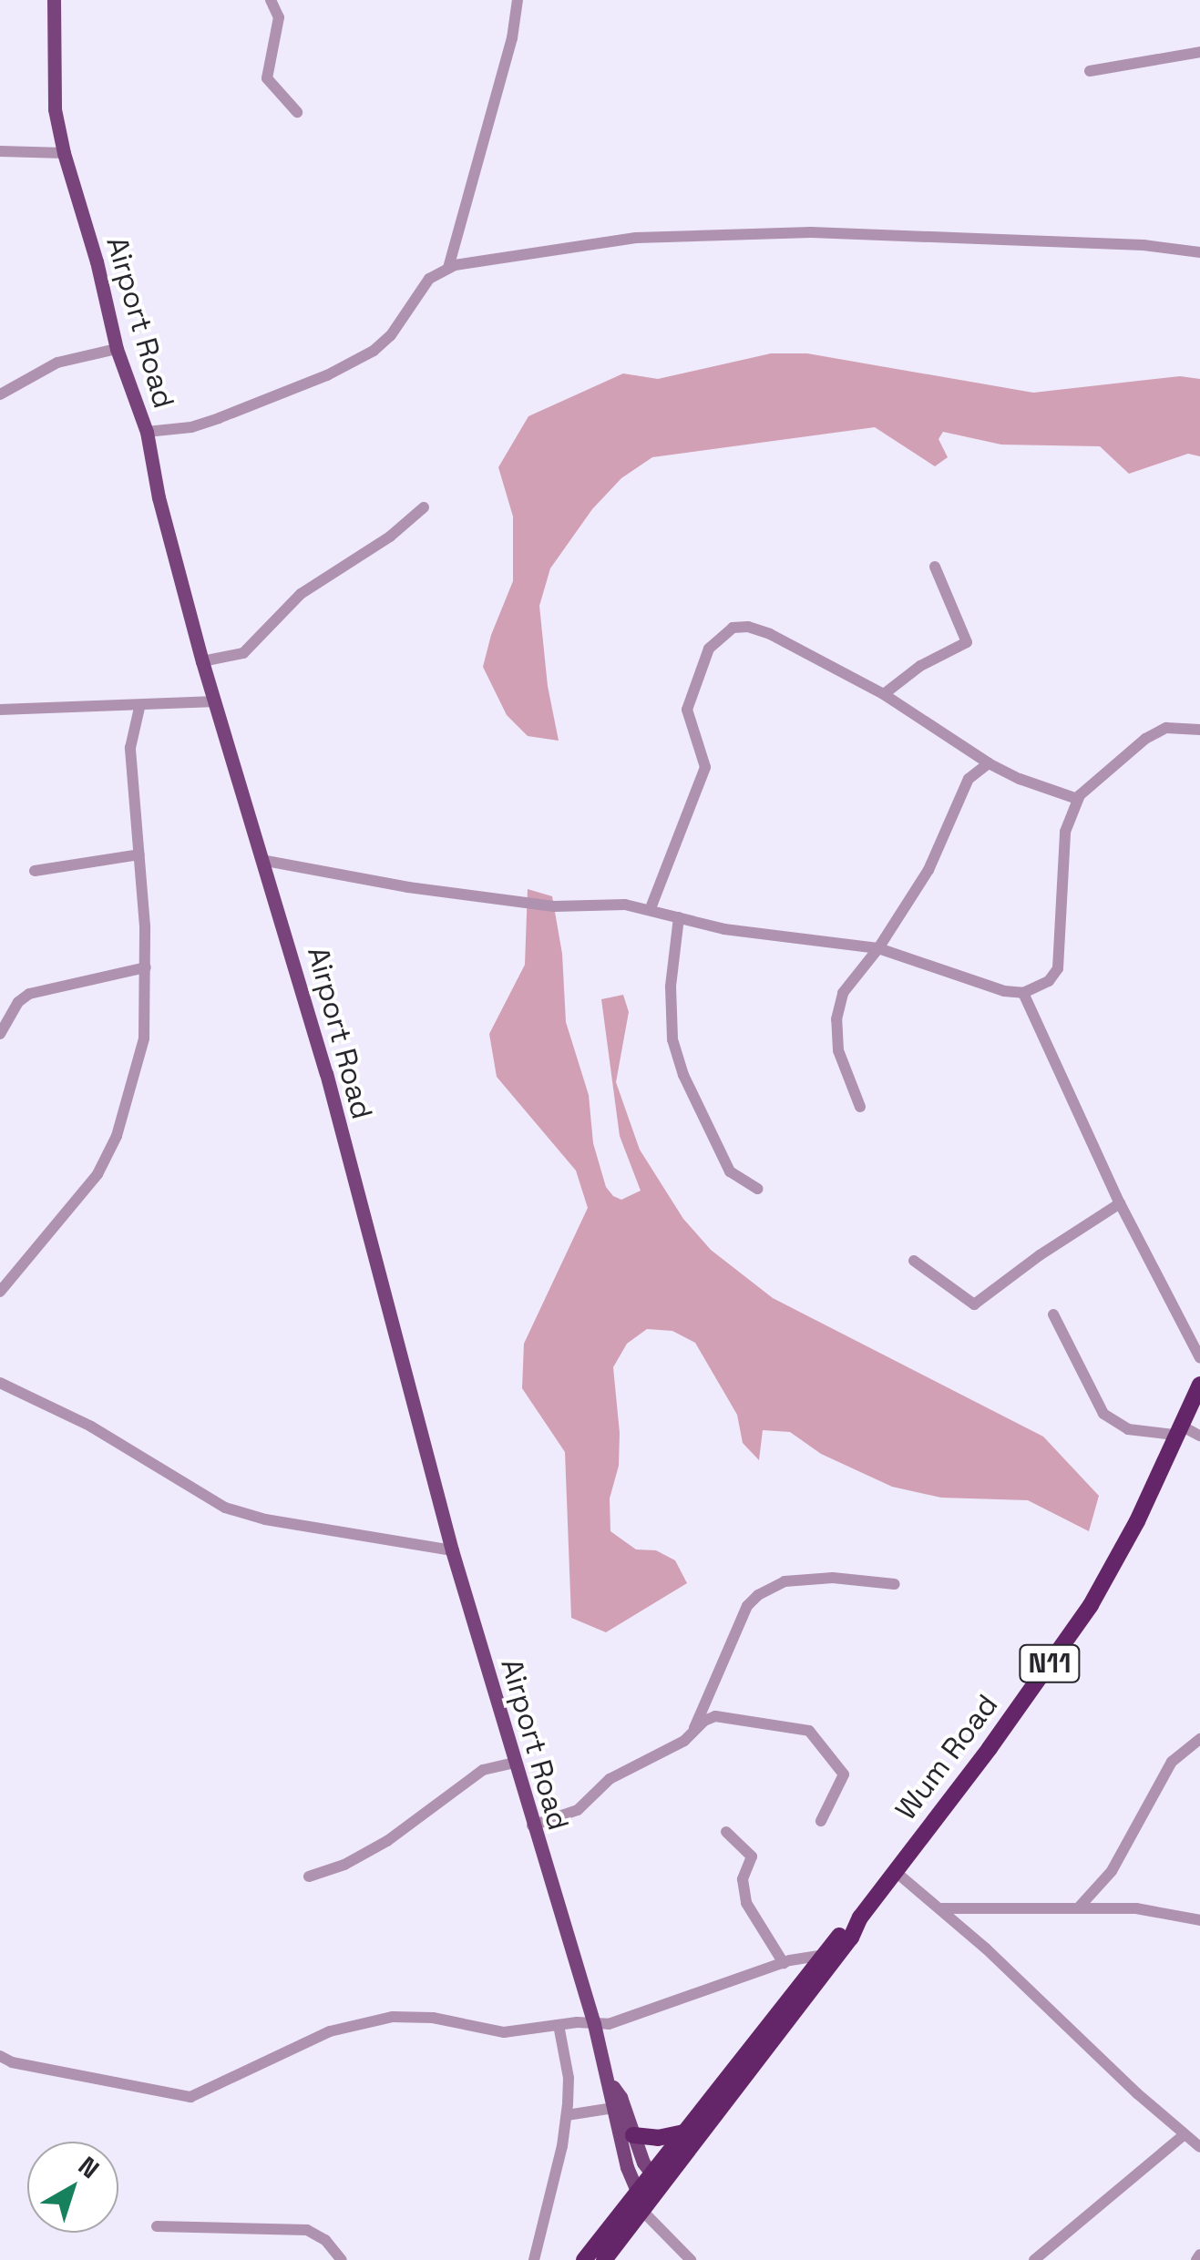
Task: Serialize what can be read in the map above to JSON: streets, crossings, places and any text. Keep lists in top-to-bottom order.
{
  "streets": {
    "highway": ["N11", "Wum Road"],
    "main road": ["Airport Road"]
  },
  "crossings": [
    ["Airport Road", "Wum Road"]
  ],
  "north": "top right"
}
